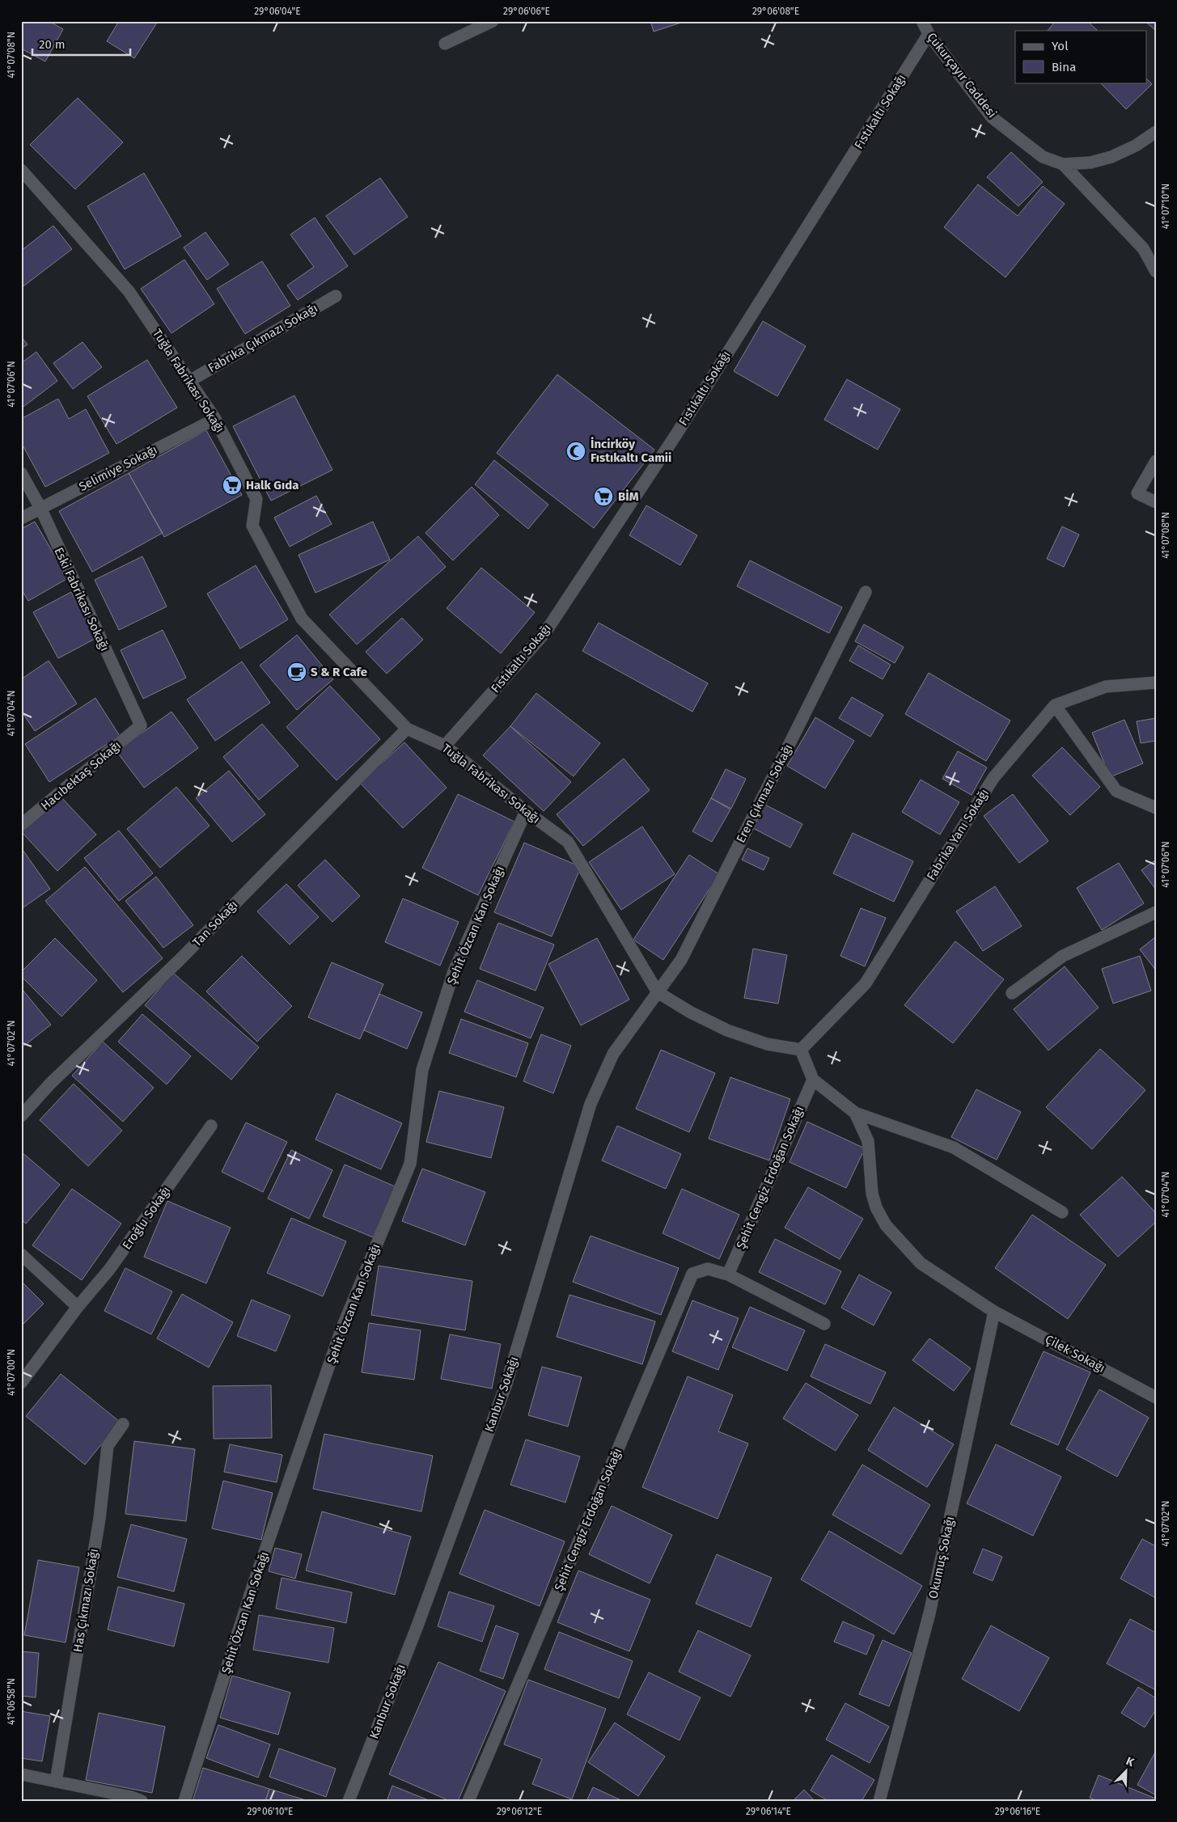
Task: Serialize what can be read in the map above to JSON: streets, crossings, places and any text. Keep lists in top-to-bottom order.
{
  "streets": {
    "street": [
      "Çukurçayır Caddesi",
      "Fıstıkaltı Sokağı",
      "Fabrika Çıkmazı Sokağı",
      "Tuğla Fabrikası Sokağı",
      "Selimiye Sokağı",
      "Eski Fabrikası Sokağı",
      "Hacıbektaş Sokağı",
      "Eren Çıkmazı Sokağı",
      "Fabrika Yanı Sokağı",
      "Tan Sokağı",
      "Şehit Özcan Kan Sokağı",
      "Şehit Cengiz Erdoğan Sokağı",
      "Eroğlu Sokağı",
      "Çilek Sokağı",
      "Kanbur Sokağı",
      "Okumuş Sokağı",
      "Has Çıkmazı Sokağı"
    ]
  },
  "crossings": [
    ["Çukurçayır Caddesi", "Fıstıkaltı Sokağı"],
    ["Fıstıkaltı Sokağı", "Tuğla Fabrikası Sokağı"],
    ["Fabrika Çıkmazı Sokağı", "Tuğla Fabrikası Sokağı"],
    ["Tuğla Fabrikası Sokağı", "Selimiye Sokağı"],
    ["Tuğla Fabrikası Sokağı", "Eren Çıkmazı Sokağı"],
    ["Tuğla Fabrikası Sokağı", "Fabrika Yanı Sokağı"],
    ["Tuğla Fabrikası Sokağı", "Tan Sokağı"],
    ["Tuğla Fabrikası Sokağı", "Şehit Özcan Kan Sokağı"],
    ["Tuğla Fabrikası Sokağı", "Kanbur Sokağı"],
    ["Selimiye Sokağı", "Eski Fabrikası Sokağı"],
    ["Eski Fabrikası Sokağı", "Hacıbektaş Sokağı"],
    ["Eren Çıkmazı Sokağı", "Kanbur Sokağı"],
    ["Çilek Sokağı", "Okumuş Sokağı"]
  ],
  "places": {
    "mosque": ["İncirköy Fıstıkaltı Camii"],
    "supermarket": ["Halk Gıda", "BİM"],
    "cafe": ["S & R Cafe"]
  },
  "legend": ["Yol", "Bina"],
  "scale_bar": "20 m",
  "north": "top right",
  "coordinates": [
    "29°06'04\"E",
    "29°06'06\"E",
    "29°06'08\"E",
    "41°07'08\"N",
    "41°07'10\"N",
    "41°07'06\"N",
    "41°07'04\"N",
    "41°07'02\"N",
    "41°07'00\"N",
    "41°06'58\"N",
    "29°06'10\"E",
    "29°06'12\"E",
    "29°06'14\"E",
    "29°06'16\"E"
  ]
}
